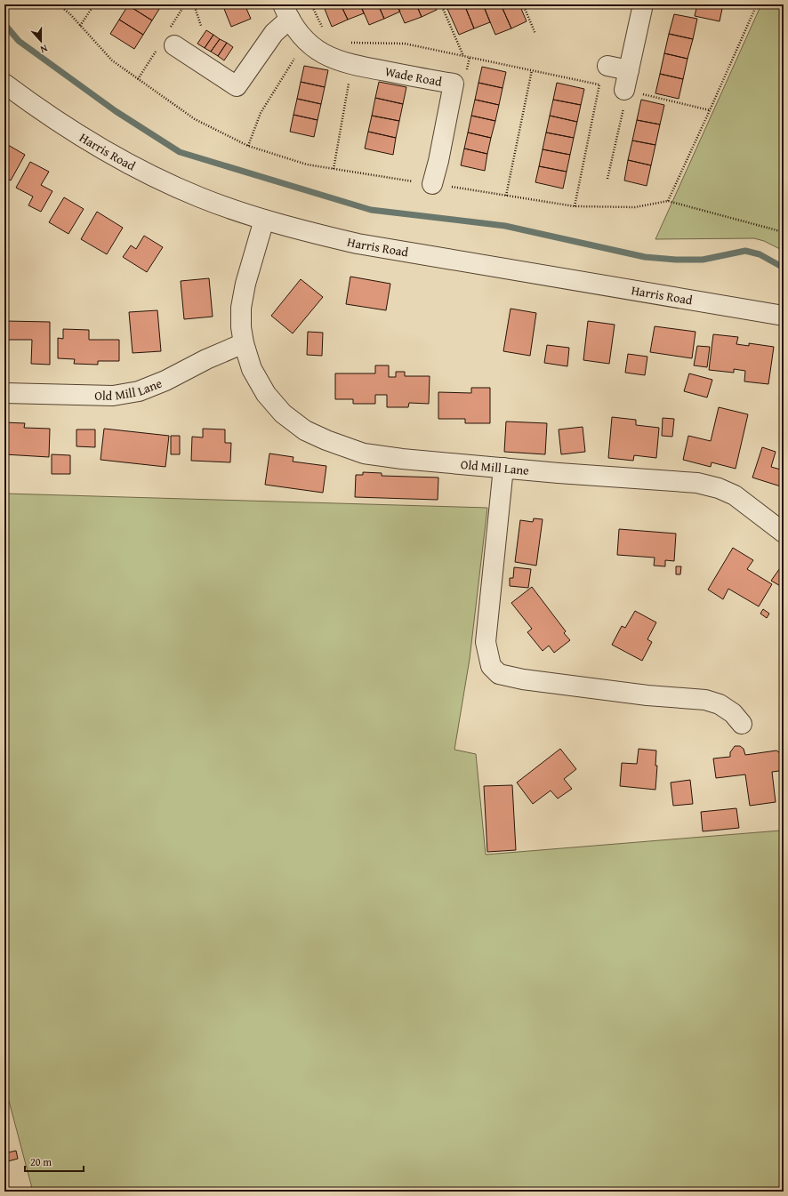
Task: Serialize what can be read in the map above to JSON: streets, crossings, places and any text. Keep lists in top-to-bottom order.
{
  "streets": {
    "street": ["Wade Road", "Harris Road", "Old Mill Lane"]
  },
  "crossings": [
    ["Harris Road", "Old Mill Lane"]
  ],
  "scale_bar": "20 m",
  "north": "bottom"
}
